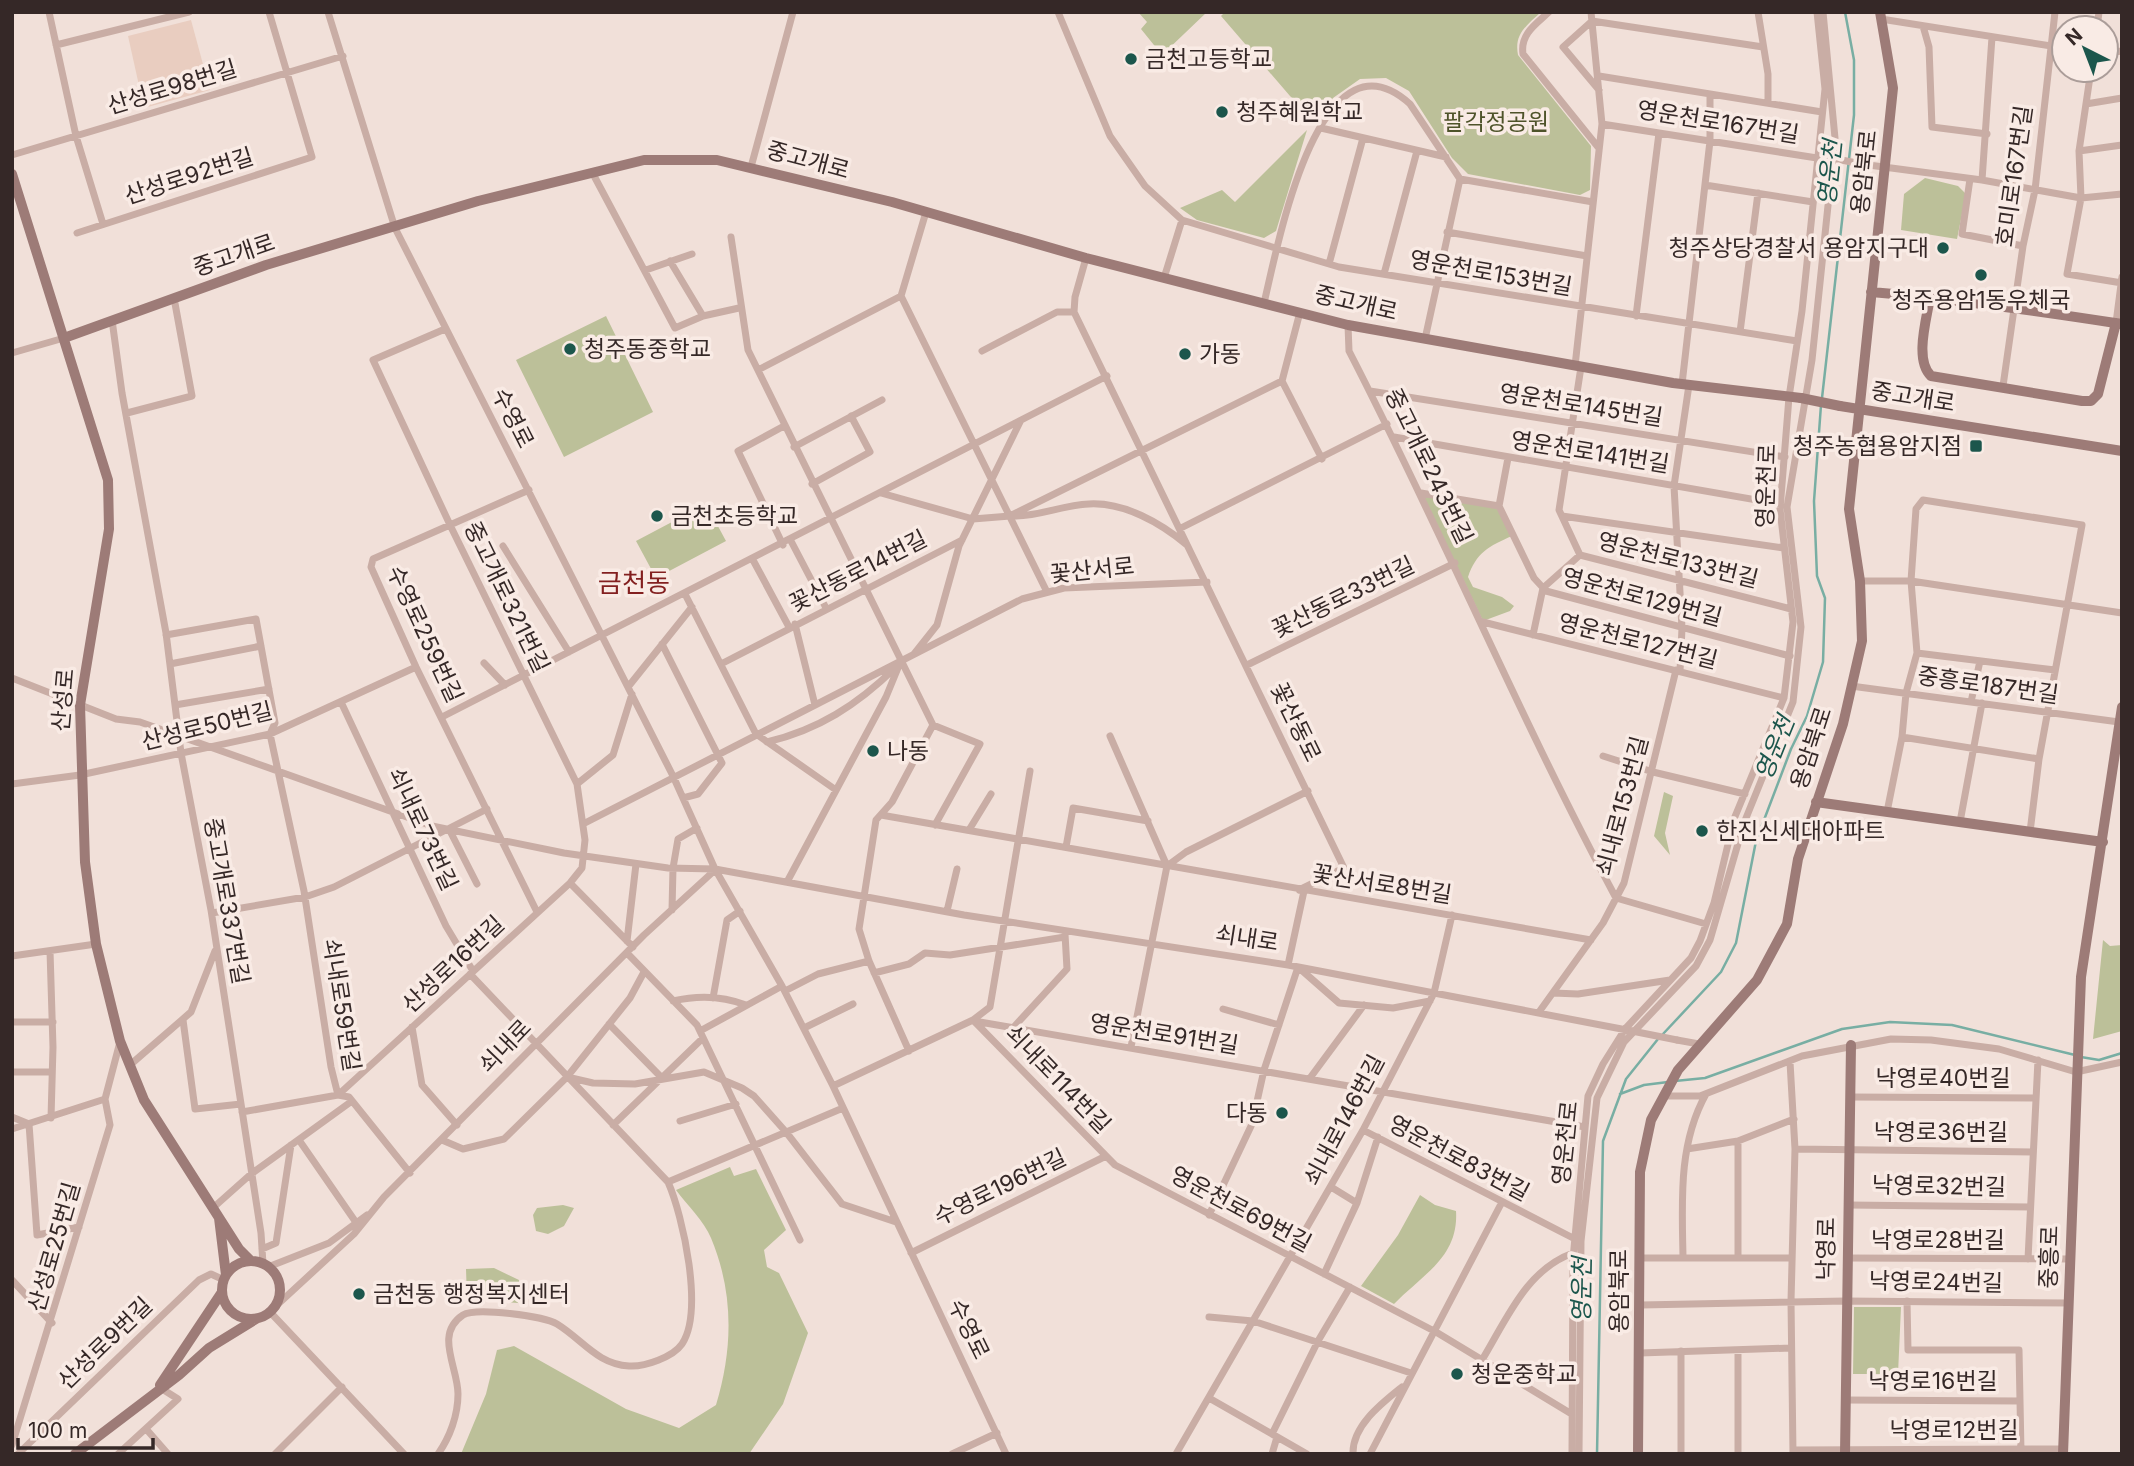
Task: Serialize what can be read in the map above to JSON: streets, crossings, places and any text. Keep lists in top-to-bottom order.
{
  "streets": {
    "street": [
      "산성로98번길",
      "영운천로167번길",
      "중고개로",
      "용암북로",
      "산성로92번길",
      "호미로167번길",
      "영운천로153번길",
      "영운천로145번길",
      "수영로",
      "영운천로141번길",
      "중고개로243번길",
      "영운천로",
      "영운천로133번길",
      "꽃산서로",
      "꽃산동로14번길",
      "중고개로321번길",
      "꽃산동로33번길",
      "영운천로129번길",
      "수영로259번길",
      "영운천로127번길",
      "중흥로187번길",
      "산성로",
      "꽃산동로",
      "산성로50번길",
      "쇠내로153번길",
      "쇠내로73번길",
      "꽃산서로8번길",
      "중고개로337번길",
      "쇠내로",
      "산성로16번길",
      "쇠내로59번길",
      "영운천로91번길",
      "낙영로40번길",
      "쇠내로114번길",
      "쇠내로146번길",
      "낙영로36번길",
      "영운천로83번길",
      "낙영로32번길",
      "수영로196번길",
      "영운천로69번길",
      "낙영로28번길",
      "산성로25번길",
      "낙영로",
      "중흥로",
      "낙영로24번길",
      "산성로9번길",
      "낙영로16번길",
      "낙영로12번길"
    ]
  },
  "crossings": [
    ["산성로98번길", "산성로92번길"],
    ["산성로98번길", "수영로"],
    ["영운천로167번길", "용암북로"],
    ["영운천로167번길", "영운천로"],
    ["영운천로167번길", "영운천로133번길"],
    ["영운천로167번길", "쇠내로153번길"],
    ["중고개로", "용암북로"],
    ["중고개로", "수영로"],
    ["중고개로", "중고개로243번길"],
    ["중고개로", "영운천로"],
    ["중고개로", "영운천로133번길"],
    ["중고개로", "산성로"],
    ["중고개로", "쇠내로153번길"],
    ["중고개로", "중고개로337번길"],
    ["용암북로", "중흥로187번길"],
    ["용암북로", "쇠내로"],
    ["용암북로", "낙영로24번길"],
    ["영운천로153번길", "영운천로"],
    ["영운천로153번길", "영운천로133번길"],
    ["영운천로153번길", "쇠내로153번길"],
    ["영운천로145번길", "중고개로243번길"],
    ["영운천로145번길", "영운천로"],
    ["영운천로145번길", "영운천로133번길"],
    ["영운천로145번길", "쇠내로153번길"],
    ["수영로", "꽃산서로"],
    ["수영로", "중고개로321번길"],
    ["수영로", "수영로259번길"],
    ["수영로", "쇠내로"],
    ["수영로", "수영로196번길"],
    ["영운천로141번길", "중고개로243번길"],
    ["영운천로141번길", "영운천로"],
    ["영운천로141번길", "영운천로133번길"],
    ["영운천로141번길", "쇠내로153번길"],
    ["중고개로243번길", "꽃산동로33번길"],
    ["중고개로243번길", "영운천로127번길"],
    ["중고개로243번길", "쇠내로153번길"],
    ["영운천로", "영운천로133번길"],
    ["영운천로", "영운천로129번길"],
    ["영운천로", "영운천로127번길"],
    ["영운천로", "쇠내로"],
    ["영운천로", "영운천로91번길"],
    ["영운천로", "영운천로83번길"],
    ["영운천로", "영운천로69번길"],
    ["영운천로133번길", "쇠내로153번길"],
    ["꽃산서로", "꽃산동로14번길"],
    ["꽃산서로", "중고개로321번길"],
    ["꽃산서로", "꽃산동로"],
    ["중고개로321번길", "수영로259번길"],
    ["중고개로321번길", "산성로16번길"],
    ["꽃산동로33번길", "꽃산동로"],
    ["영운천로129번길", "쇠내로153번길"],
    ["수영로259번길", "산성로50번길"],
    ["수영로259번길", "산성로16번길"],
    ["영운천로127번길", "쇠내로153번길"],
    ["산성로", "산성로50번길"],
    ["산성로", "중고개로337번길"],
    ["산성로", "쇠내로"],
    ["산성로", "산성로25번길"],
    ["산성로", "산성로9번길"],
    ["꽃산동로", "꽃산서로8번길"],
    ["산성로50번길", "쇠내로73번길"],
    ["산성로50번길", "중고개로337번길"],
    ["산성로50번길", "쇠내로59번길"],
    ["쇠내로153번길", "꽃산서로8번길"],
    ["쇠내로153번길", "쇠내로"],
    ["쇠내로73번길", "쇠내로"],
    ["쇠내로73번길", "산성로16번길"],
    ["꽃산서로8번길", "쇠내로146번길"],
    ["중고개로337번길", "쇠내로"],
    ["중고개로337번길", "쇠내로59번길"],
    ["중고개로337번길", "산성로9번길"],
    ["쇠내로", "쇠내로59번길"],
    ["쇠내로", "쇠내로146번길"],
    ["쇠내로", "산성로9번길"],
    ["산성로16번길", "쇠내로59번길"],
    ["영운천로91번길", "쇠내로114번길"],
    ["영운천로91번길", "쇠내로146번길"],
    ["낙영로40번길", "낙영로28번길"],
    ["낙영로40번길", "낙영로"],
    ["쇠내로114번길", "수영로196번길"],
    ["쇠내로114번길", "영운천로69번길"],
    ["쇠내로146번길", "영운천로83번길"],
    ["쇠내로146번길", "영운천로69번길"],
    ["낙영로36번길", "낙영로28번길"],
    ["낙영로36번길", "낙영로"],
    ["낙영로32번길", "낙영로28번길"],
    ["낙영로32번길", "낙영로"],
    ["낙영로28번길", "낙영로"],
    ["낙영로28번길", "중흥로"],
    ["낙영로", "낙영로24번길"],
    ["낙영로", "낙영로16번길"],
    ["낙영로", "낙영로12번길"],
    ["중흥로", "낙영로24번길"],
    ["중흥로", "낙영로12번길"]
  ],
  "districts": ["금천동"],
  "water": ["영운천"],
  "parks": ["팔각정공원"],
  "places": {
    "other": [
      "금천고등학교",
      "청주혜원학교",
      "청주상당경찰서 용암지구대",
      "청주용암1동우체국",
      "청주동중학교",
      "가동",
      "금천초등학교",
      "나동",
      "한진신세대아파트",
      "다동",
      "금천동 행정복지센터",
      "청운중학교"
    ],
    "transit": ["청주농협용암지점"]
  },
  "scale_bar": "100 m",
  "north": "top left"
}
